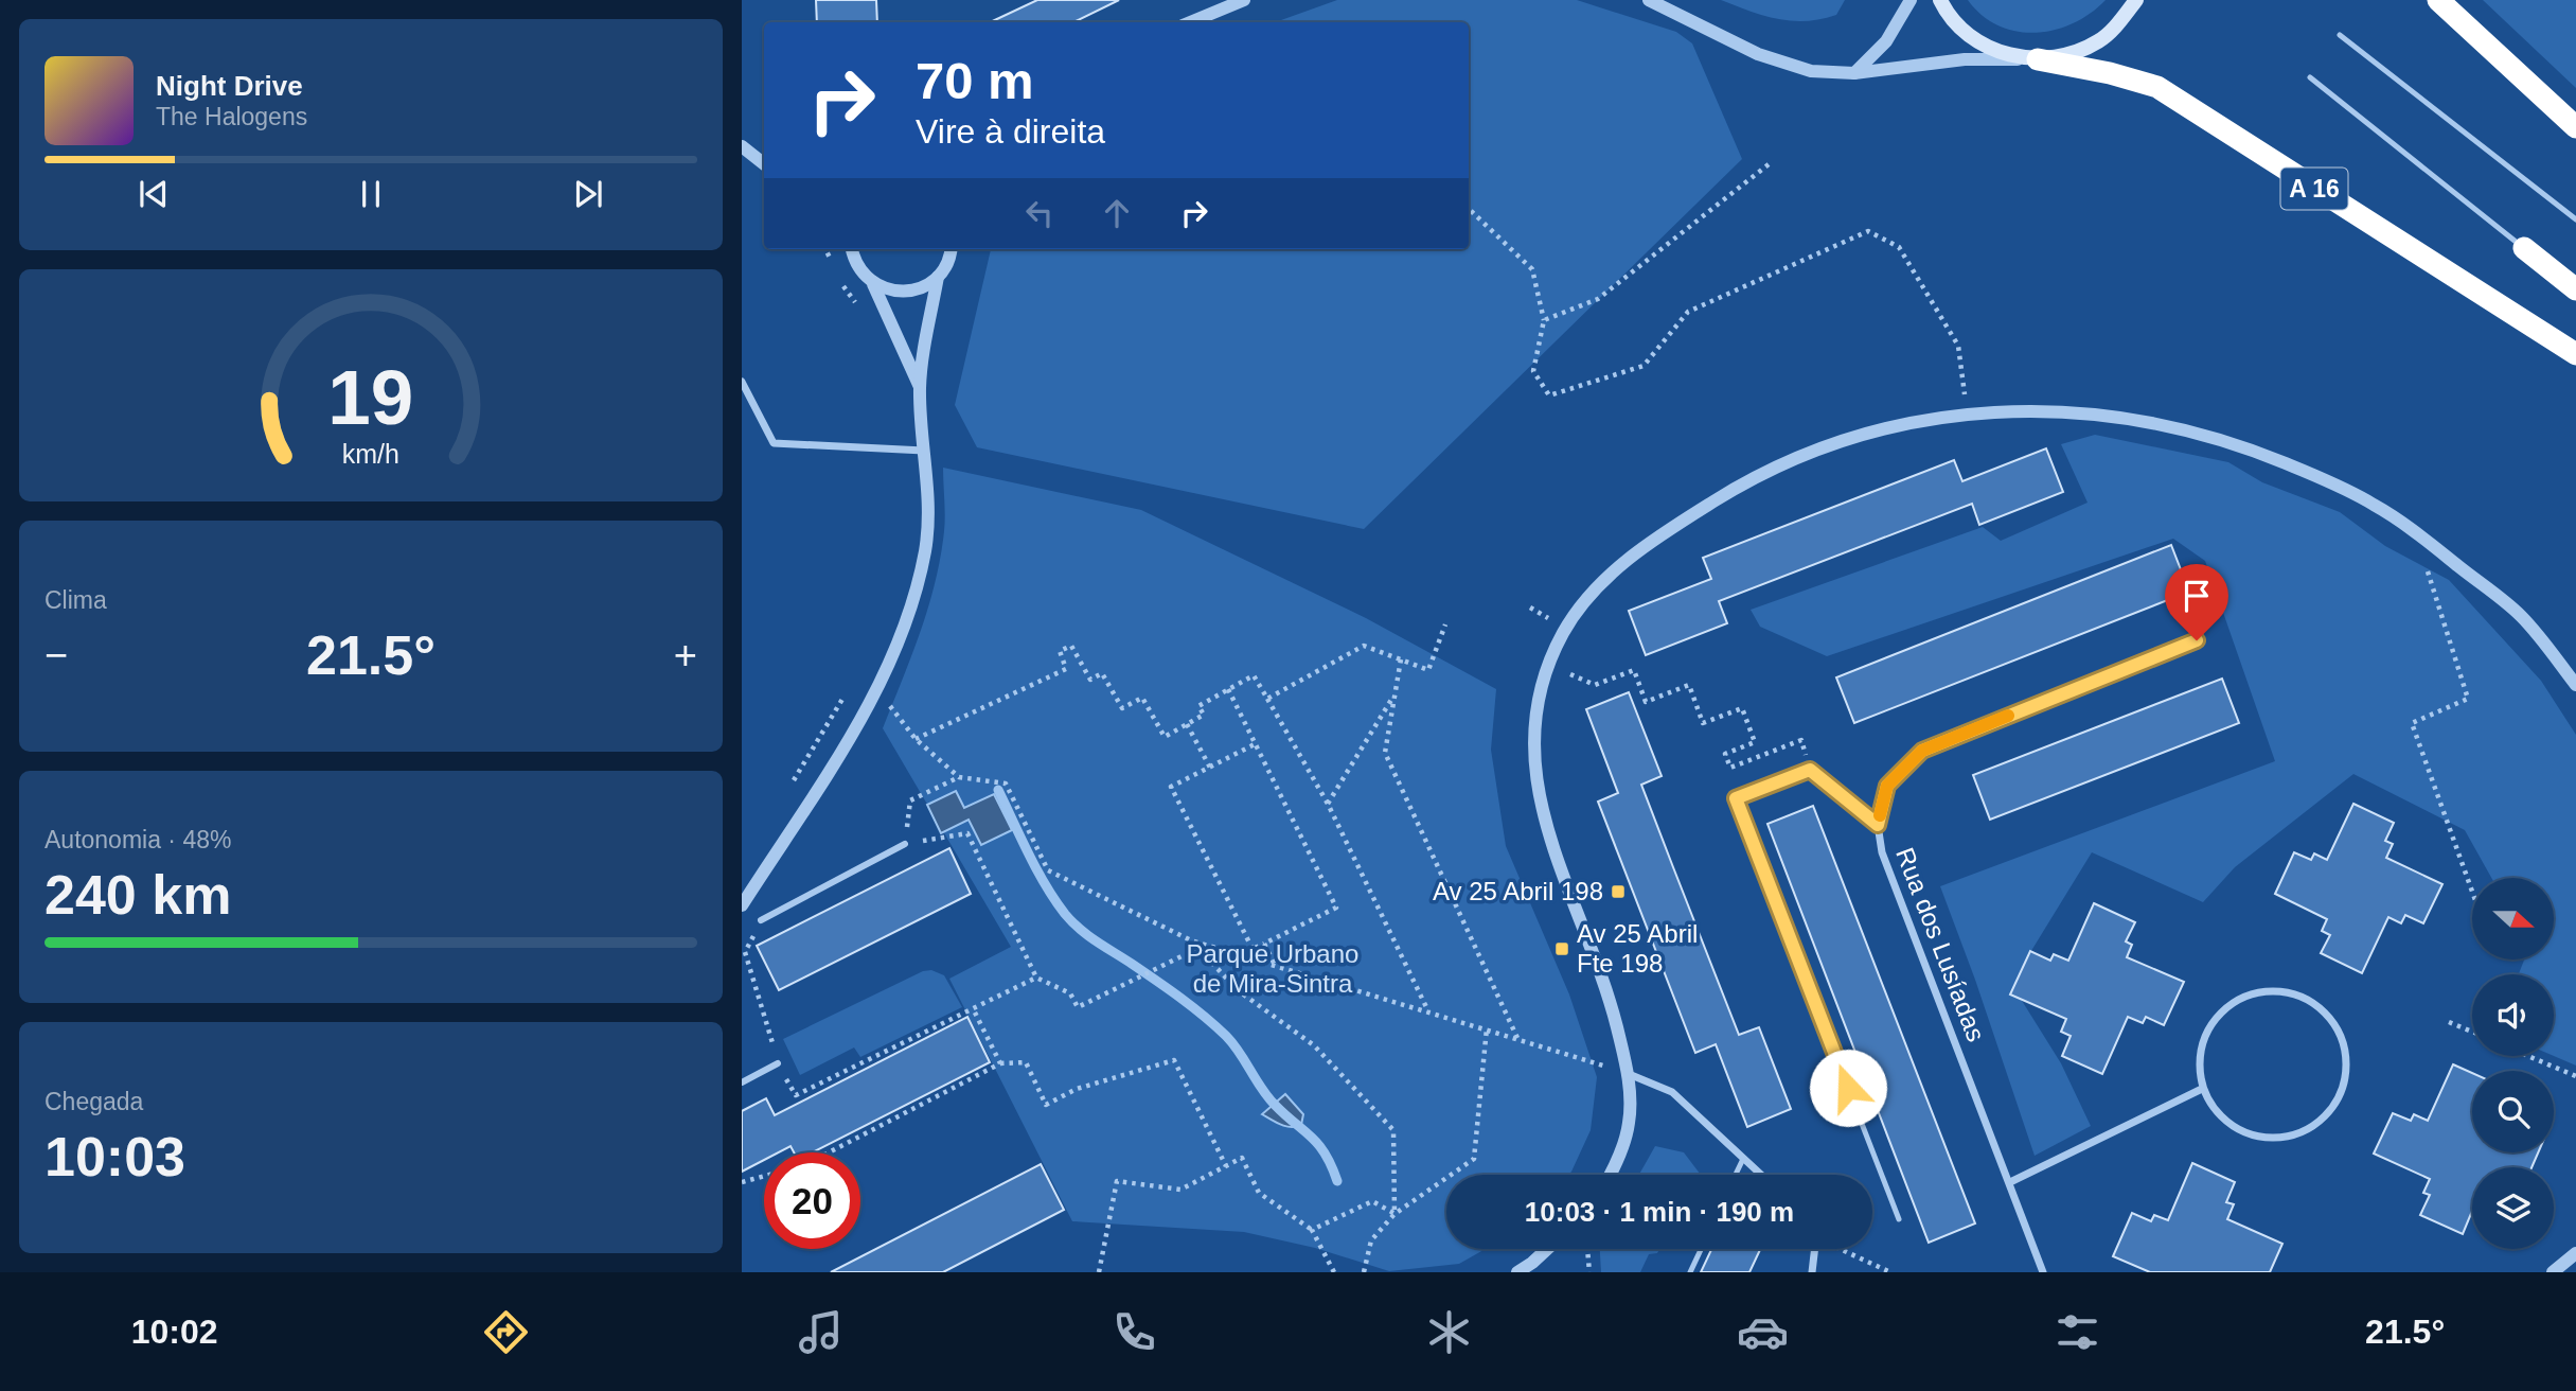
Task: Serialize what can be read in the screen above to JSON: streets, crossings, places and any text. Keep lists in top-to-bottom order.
{
  "streets": {
    "highway": ["A 16"],
    "street": ["Rua dos Lusíadas"]
  },
  "parks": ["Parque Urbano de Mira-Sintra"],
  "places": {
    "transit": ["Av 25 Abril 198", "Av 25 Abril Fte 198"]
  },
  "north": "right",
  "page": {
    "turn": ["70 m", "Vire à direita"],
    "song": ["Night Drive", "The Halogens"],
    "tile": [
      "Clima",
      ["Autonomia · 48%", "240 km"],
      ["Chegada", "10:03"]
    ],
    "heat": ["−", "21.5°", "+"],
    "limit": "20",
    "trip": "10:03 · 1 min · 190 m",
    "tabs": ["10:02", "21.5°"],
    "gauge": ["19", "km/h"]
  }
}
